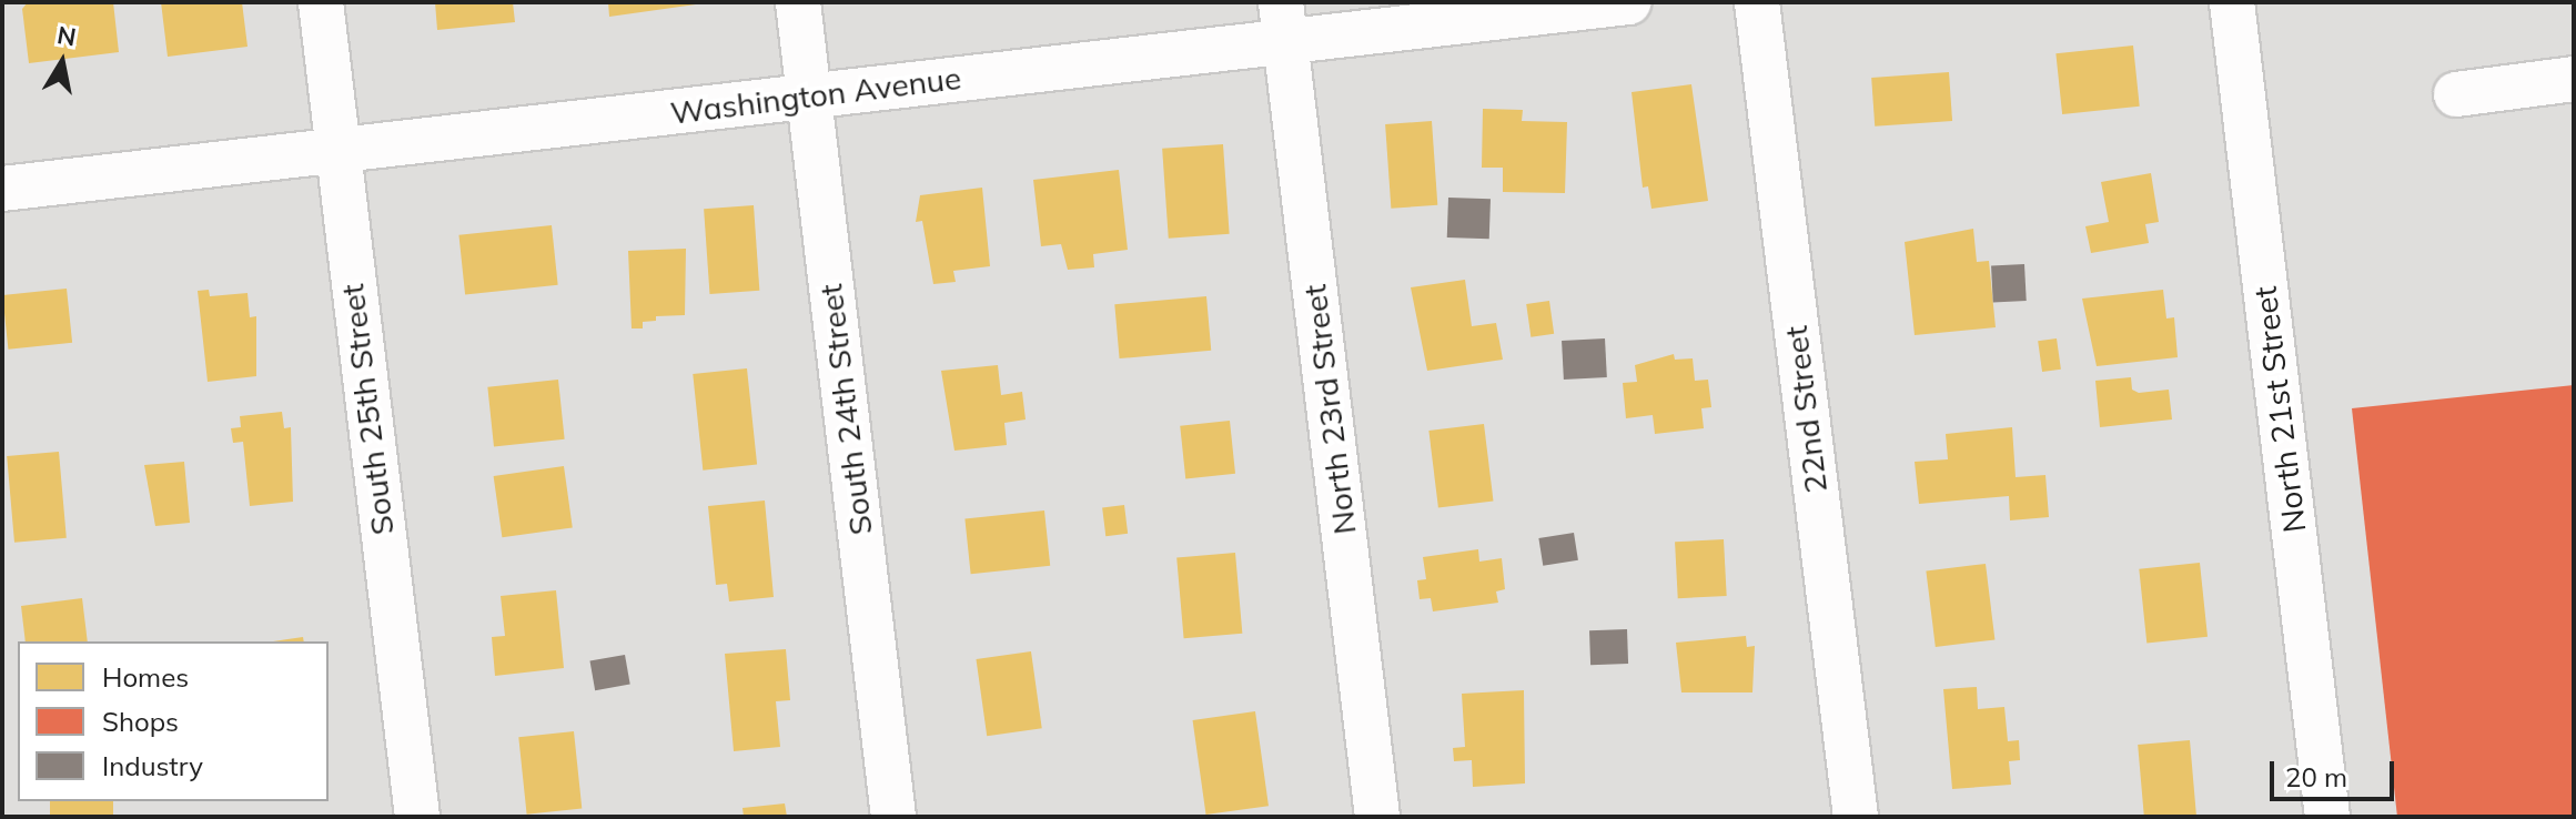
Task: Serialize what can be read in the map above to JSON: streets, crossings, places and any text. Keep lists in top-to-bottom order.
{
  "streets": {
    "street": [
      "Washington Avenue",
      "South 25th Street",
      "South 24th Street",
      "North 23rd Street",
      "22nd Street",
      "North 21st Street"
    ]
  },
  "crossings": [
    ["Washington Avenue", "South 25th Street"],
    ["Washington Avenue", "South 24th Street"],
    ["Washington Avenue", "North 23rd Street"]
  ],
  "legend": ["Homes", "Shops", "Industry"],
  "scale_bar": "20 m",
  "north": "top"
}
